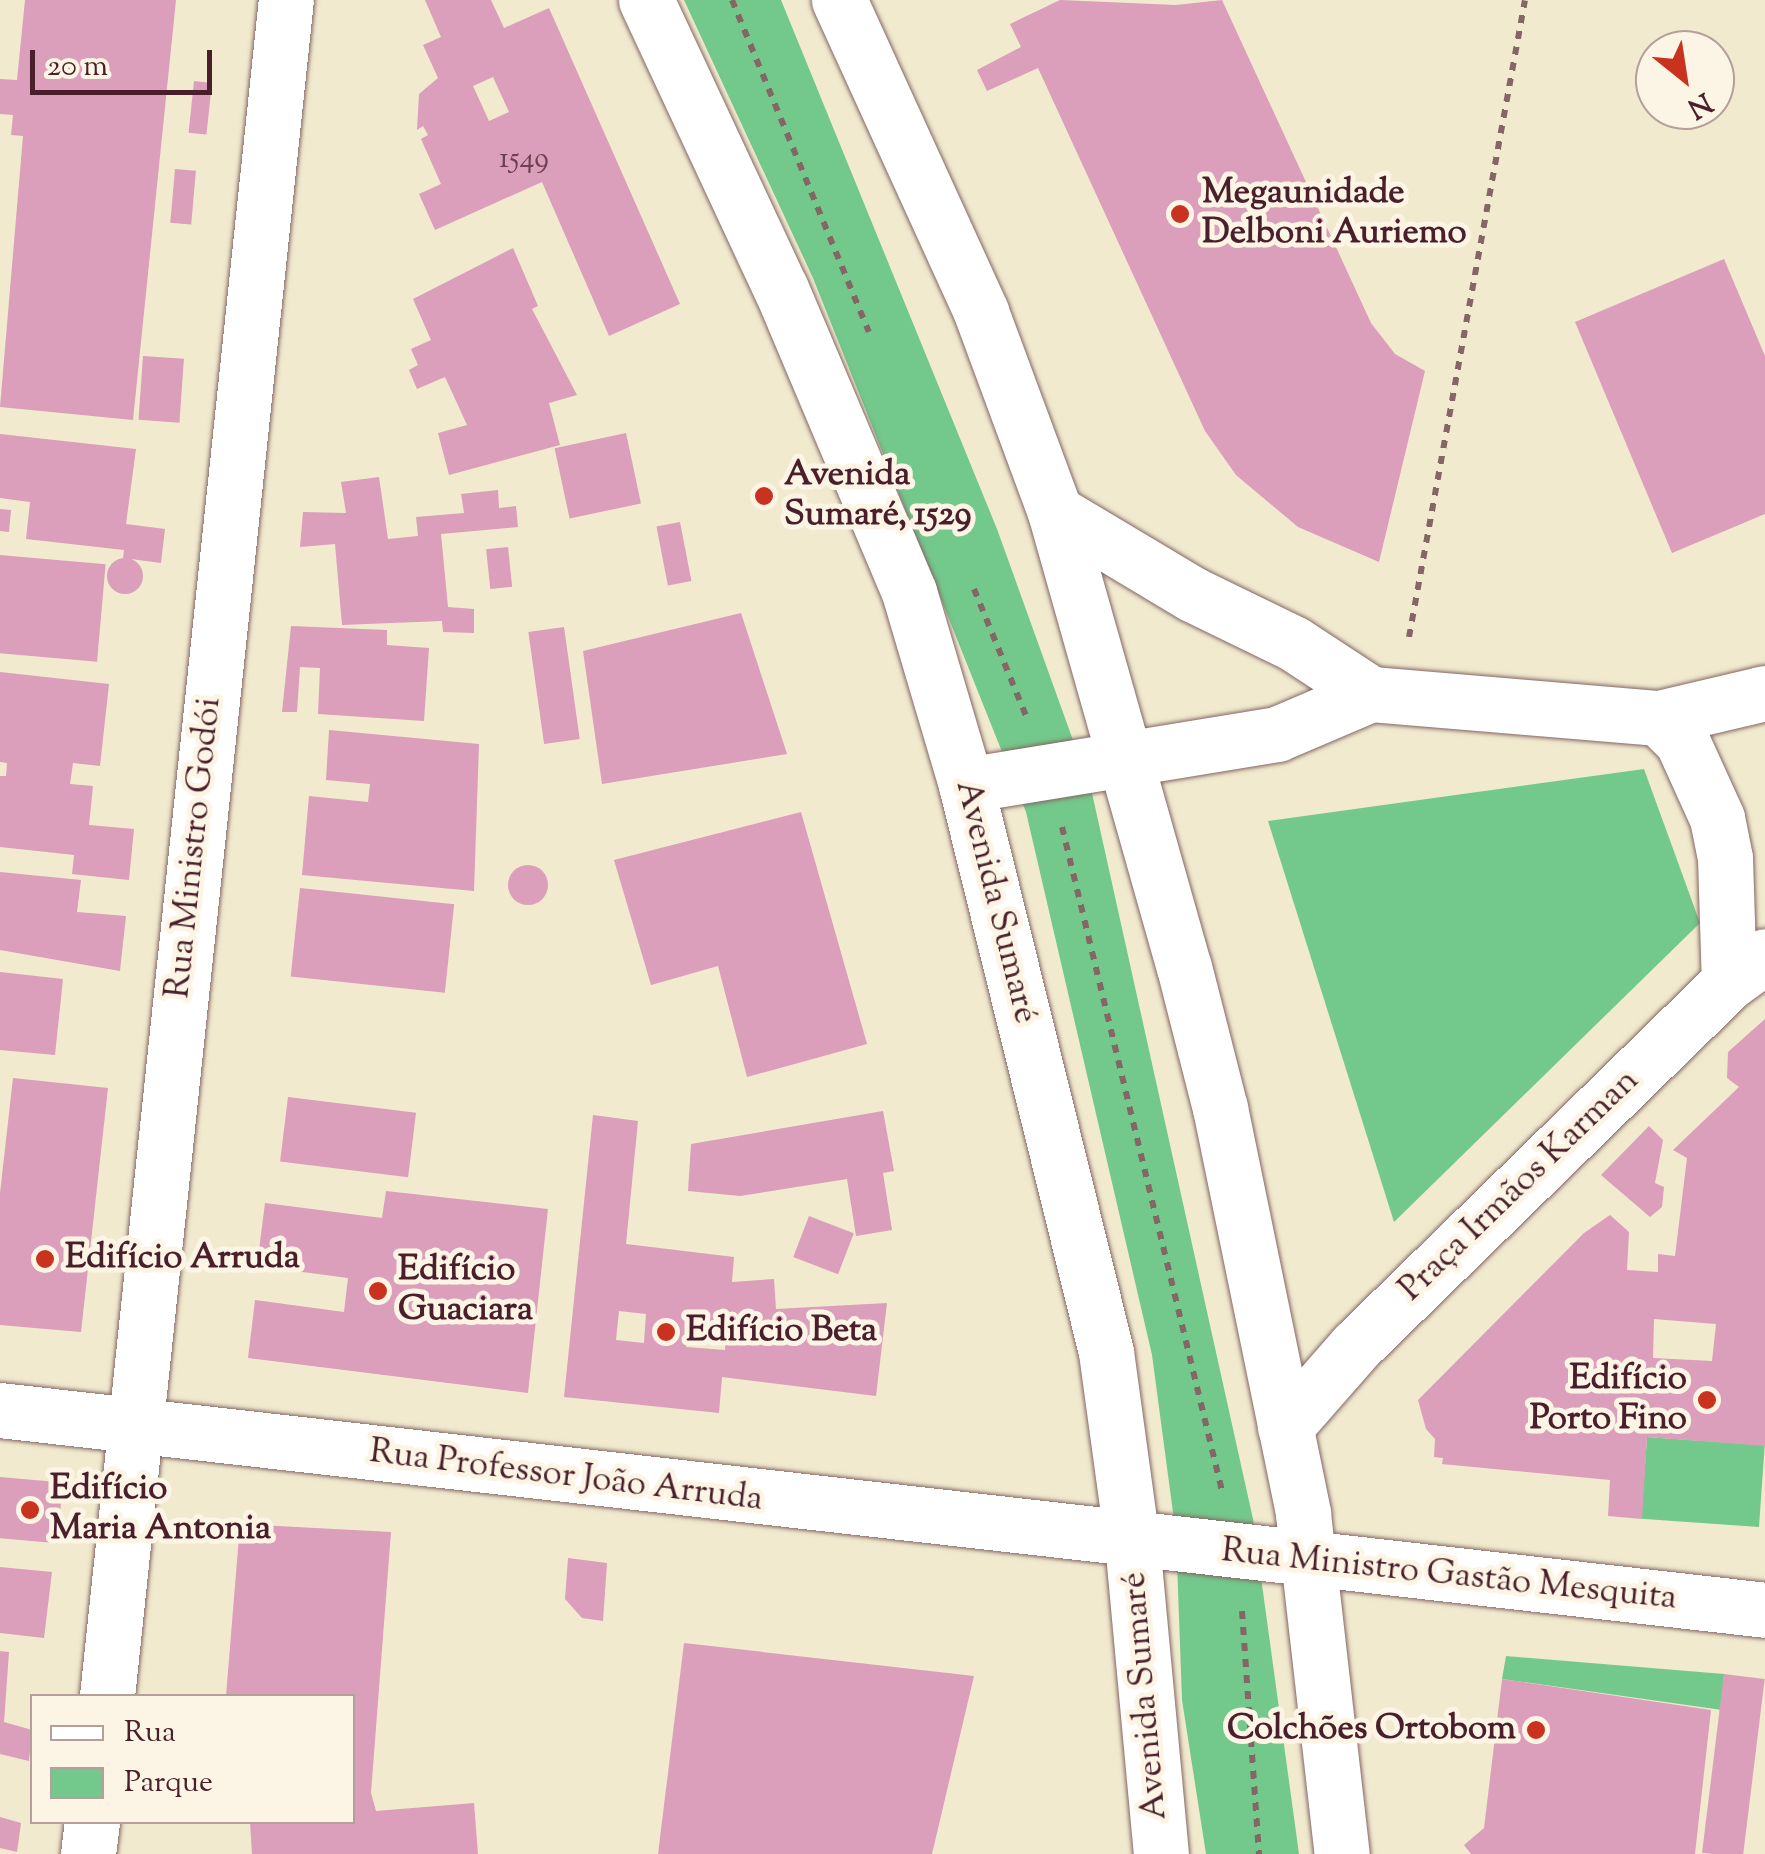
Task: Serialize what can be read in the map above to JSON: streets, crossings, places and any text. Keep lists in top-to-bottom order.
{
  "streets": {
    "street": [
      "Rua Ministro Godói",
      "Avenida Sumaré",
      "Praça Irmãos Karman",
      "Rua Professor João Arruda",
      "Rua Ministro Gastão Mesquita"
    ]
  },
  "crossings": [
    ["Rua Ministro Godói", "Rua Professor João Arruda"],
    ["Avenida Sumaré", "Rua Professor João Arruda"],
    ["Avenida Sumaré", "Rua Ministro Gastão Mesquita"],
    ["Rua Professor João Arruda", "Rua Ministro Gastão Mesquita"]
  ],
  "places": [
    "Megaunidade Delboni Auriemo",
    "Avenida Sumaré, 1529",
    "Edifício Arruda",
    "Edifício Guaciara",
    "Edifício Beta",
    "Edifício Porto Fino",
    "Edifício Maria Antonia",
    "Colchões Ortobom"
  ],
  "house_numbers": ["1549"],
  "legend": ["Rua", "Parque"],
  "scale_bar": "20 m",
  "north": "bottom right"
}
